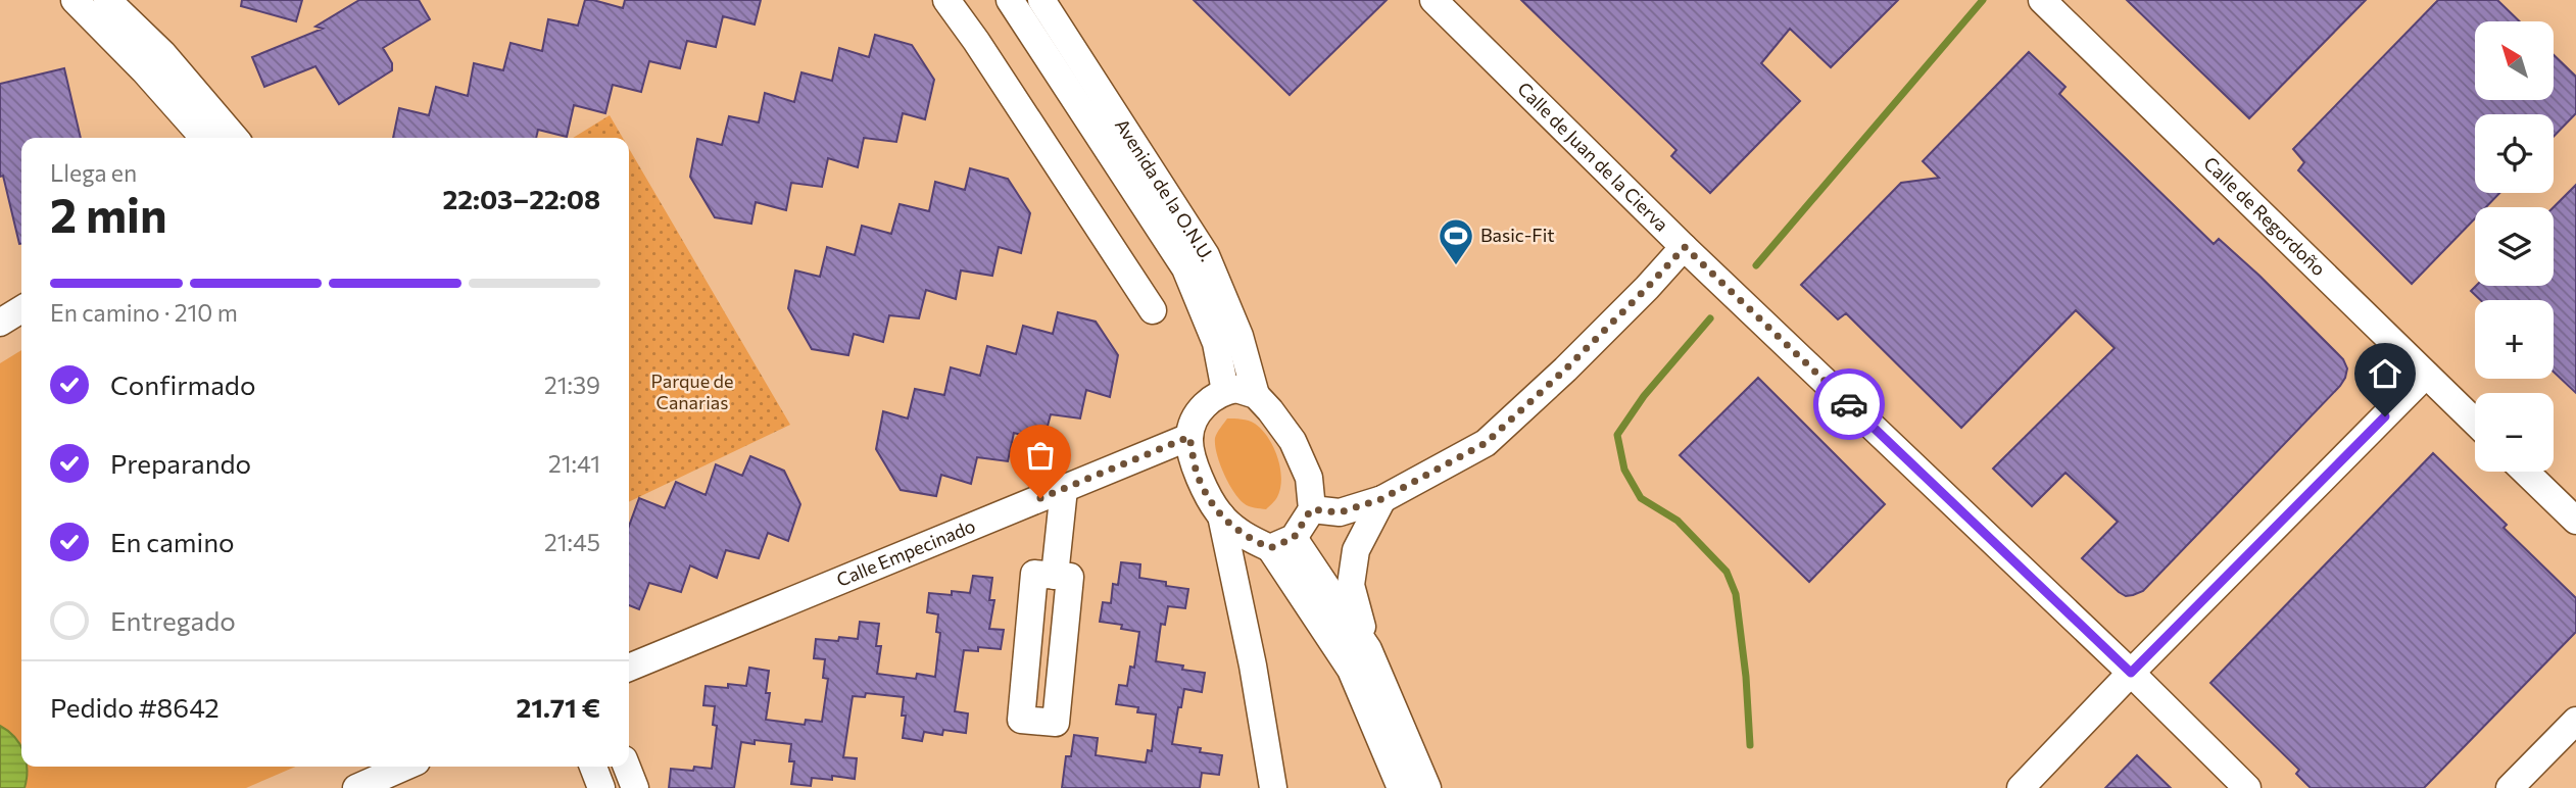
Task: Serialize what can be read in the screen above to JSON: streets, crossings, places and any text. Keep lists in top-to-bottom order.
{
  "streets": {
    "street": [
      "Calle de Juan de la Cierva",
      "Avenida de la O.N.U.",
      "Calle de Regordoño",
      "Calle Empecinado"
    ]
  },
  "crossings": [
    ["Avenida de la O.N.U.", "Calle Empecinado"]
  ],
  "parks": ["Parque de Canarias"],
  "places": {
    "sports": ["Basic-Fit"]
  },
  "north": "top left",
  "page": {
    "map_buttons": ["+", "−"],
    "heading": ["2 min", "Llega en", "22:03–22:08"],
    "panel": ["Pedido #8642", "21.71 €"],
    "bar": "En camino · 210 m",
    "list": [
      ["Confirmado", "21:39"],
      ["Preparando", "21:41"],
      ["En camino", "21:45"],
      "Entregado"
    ]
  }
}
